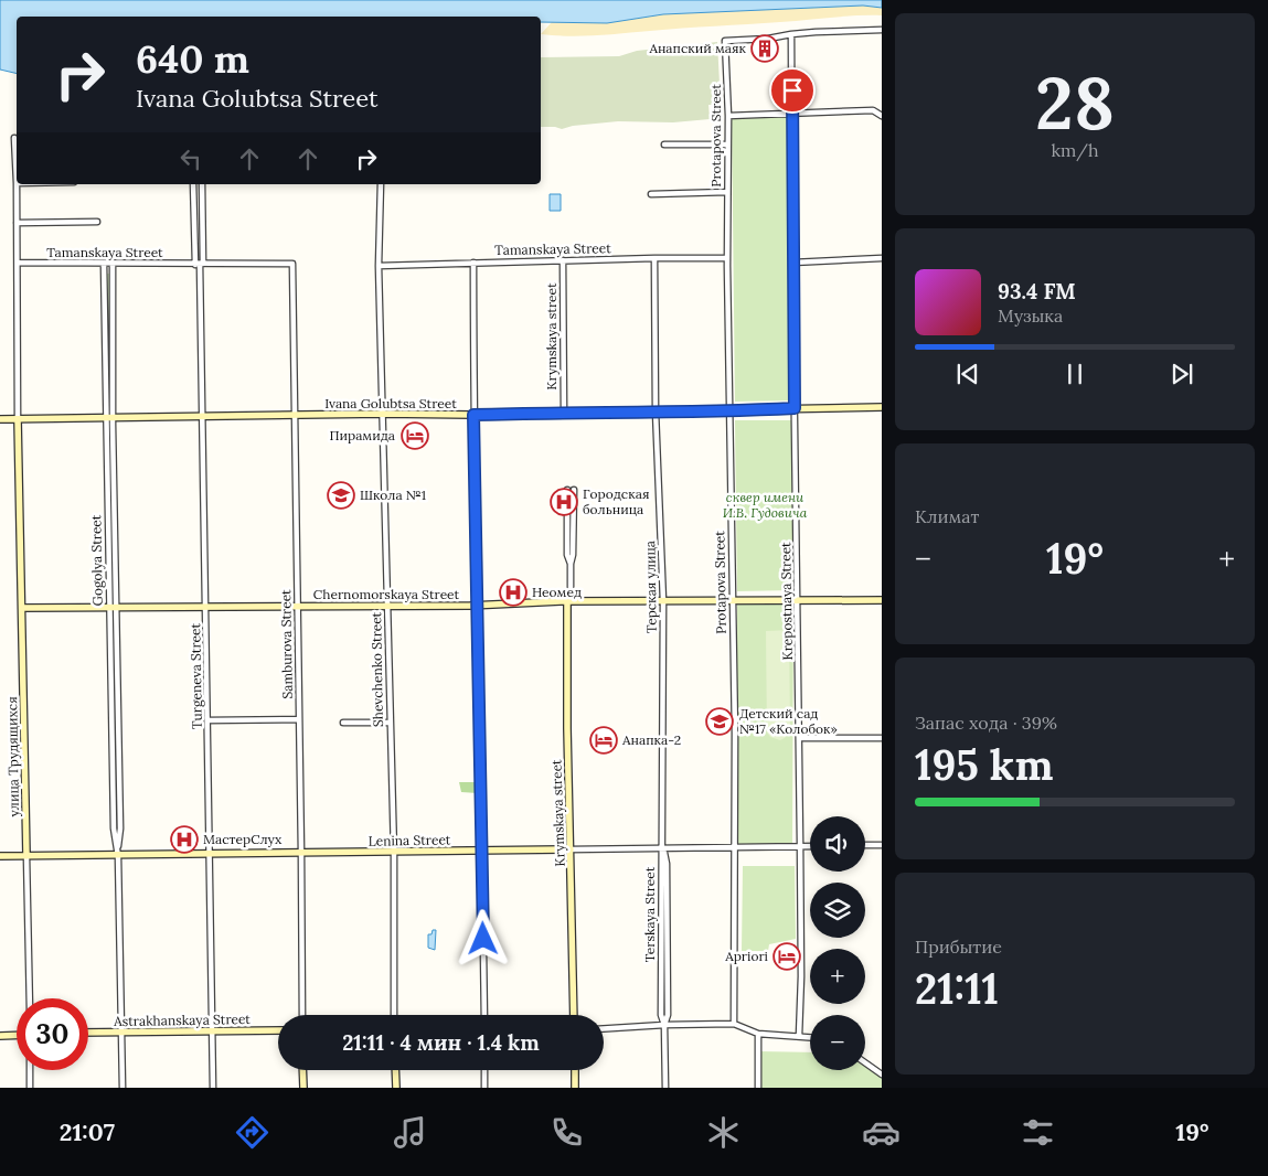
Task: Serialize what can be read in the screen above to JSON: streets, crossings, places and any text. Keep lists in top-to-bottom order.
{
  "streets": {
    "street": [
      "Protapova Street",
      "Tamanskaya Street",
      "Krymskaya street",
      "Ivana Golubtsa Street",
      "Gogolya Street",
      "Терская улица",
      "Chernomorskaya Street",
      "Krepostnaya Street",
      "Samburova Street",
      "Shevchenko Street",
      "Turgeneva Street",
      "улица Трудящихся",
      "Lenina Street",
      "Terskaya Street",
      "Astrakhanskaya Street"
    ]
  },
  "crossings": [
    ["Protapova Street", "Tamanskaya Street"],
    ["Protapova Street", "Ivana Golubtsa Street"],
    ["Protapova Street", "Chernomorskaya Street"],
    ["Protapova Street", "Krepostnaya Street"],
    ["Protapova Street", "Lenina Street"],
    ["Tamanskaya Street", "Krymskaya street"],
    ["Tamanskaya Street", "Gogolya Street"],
    ["Tamanskaya Street", "Терская улица"],
    ["Tamanskaya Street", "Samburova Street"],
    ["Tamanskaya Street", "Shevchenko Street"],
    ["Tamanskaya Street", "Turgeneva Street"],
    ["Tamanskaya Street", "улица Трудящихся"],
    ["Krymskaya street", "Ivana Golubtsa Street"],
    ["Krymskaya street", "Chernomorskaya Street"],
    ["Krymskaya street", "Lenina Street"],
    ["Ivana Golubtsa Street", "Gogolya Street"],
    ["Ivana Golubtsa Street", "Терская улица"],
    ["Ivana Golubtsa Street", "Krepostnaya Street"],
    ["Ivana Golubtsa Street", "Samburova Street"],
    ["Ivana Golubtsa Street", "Shevchenko Street"],
    ["Ivana Golubtsa Street", "Turgeneva Street"],
    ["Ivana Golubtsa Street", "улица Трудящихся"],
    ["Gogolya Street", "Chernomorskaya Street"],
    ["Gogolya Street", "Lenina Street"],
    ["Gogolya Street", "Astrakhanskaya Street"],
    ["Терская улица", "Chernomorskaya Street"],
    ["Терская улица", "Lenina Street"],
    ["Терская улица", "Terskaya Street"],
    ["Chernomorskaya Street", "Krepostnaya Street"],
    ["Chernomorskaya Street", "Samburova Street"],
    ["Chernomorskaya Street", "Shevchenko Street"],
    ["Chernomorskaya Street", "Turgeneva Street"],
    ["Chernomorskaya Street", "улица Трудящихся"],
    ["Krepostnaya Street", "Lenina Street"],
    ["Samburova Street", "Lenina Street"],
    ["Shevchenko Street", "Lenina Street"],
    ["Turgeneva Street", "Lenina Street"],
    ["Turgeneva Street", "Astrakhanskaya Street"],
    ["улица Трудящихся", "Lenina Street"],
    ["Lenina Street", "Terskaya Street"]
  ],
  "parks": ["сквер имени И.В. Гудовича"],
  "places": {
    "building": ["Анапский маяк"],
    "hotel": ["Пирамида", "Анапка-2", "Apriori"],
    "school or university": ["Школа №1", "Детский сад №17 «Колобок»"],
    "hospital": ["Городская больница", "Неомед", "МастерСлух"]
  },
  "page": {
    "tile": [
      ["28", "km/h"],
      "Климат",
      ["Запас хода · 39%", "195 km"],
      ["Прибытие", "21:11"]
    ],
    "turn": ["640 m", "Ivana Golubtsa Street"],
    "song": ["93.4 FM", "Музыка"],
    "heat": ["−", "19°", "+"],
    "map_buttons": ["+", "−"],
    "limit": "30",
    "trip": "21:11 · 4 мин · 1.4 km",
    "tabs": ["21:07", "19°"]
  }
}
